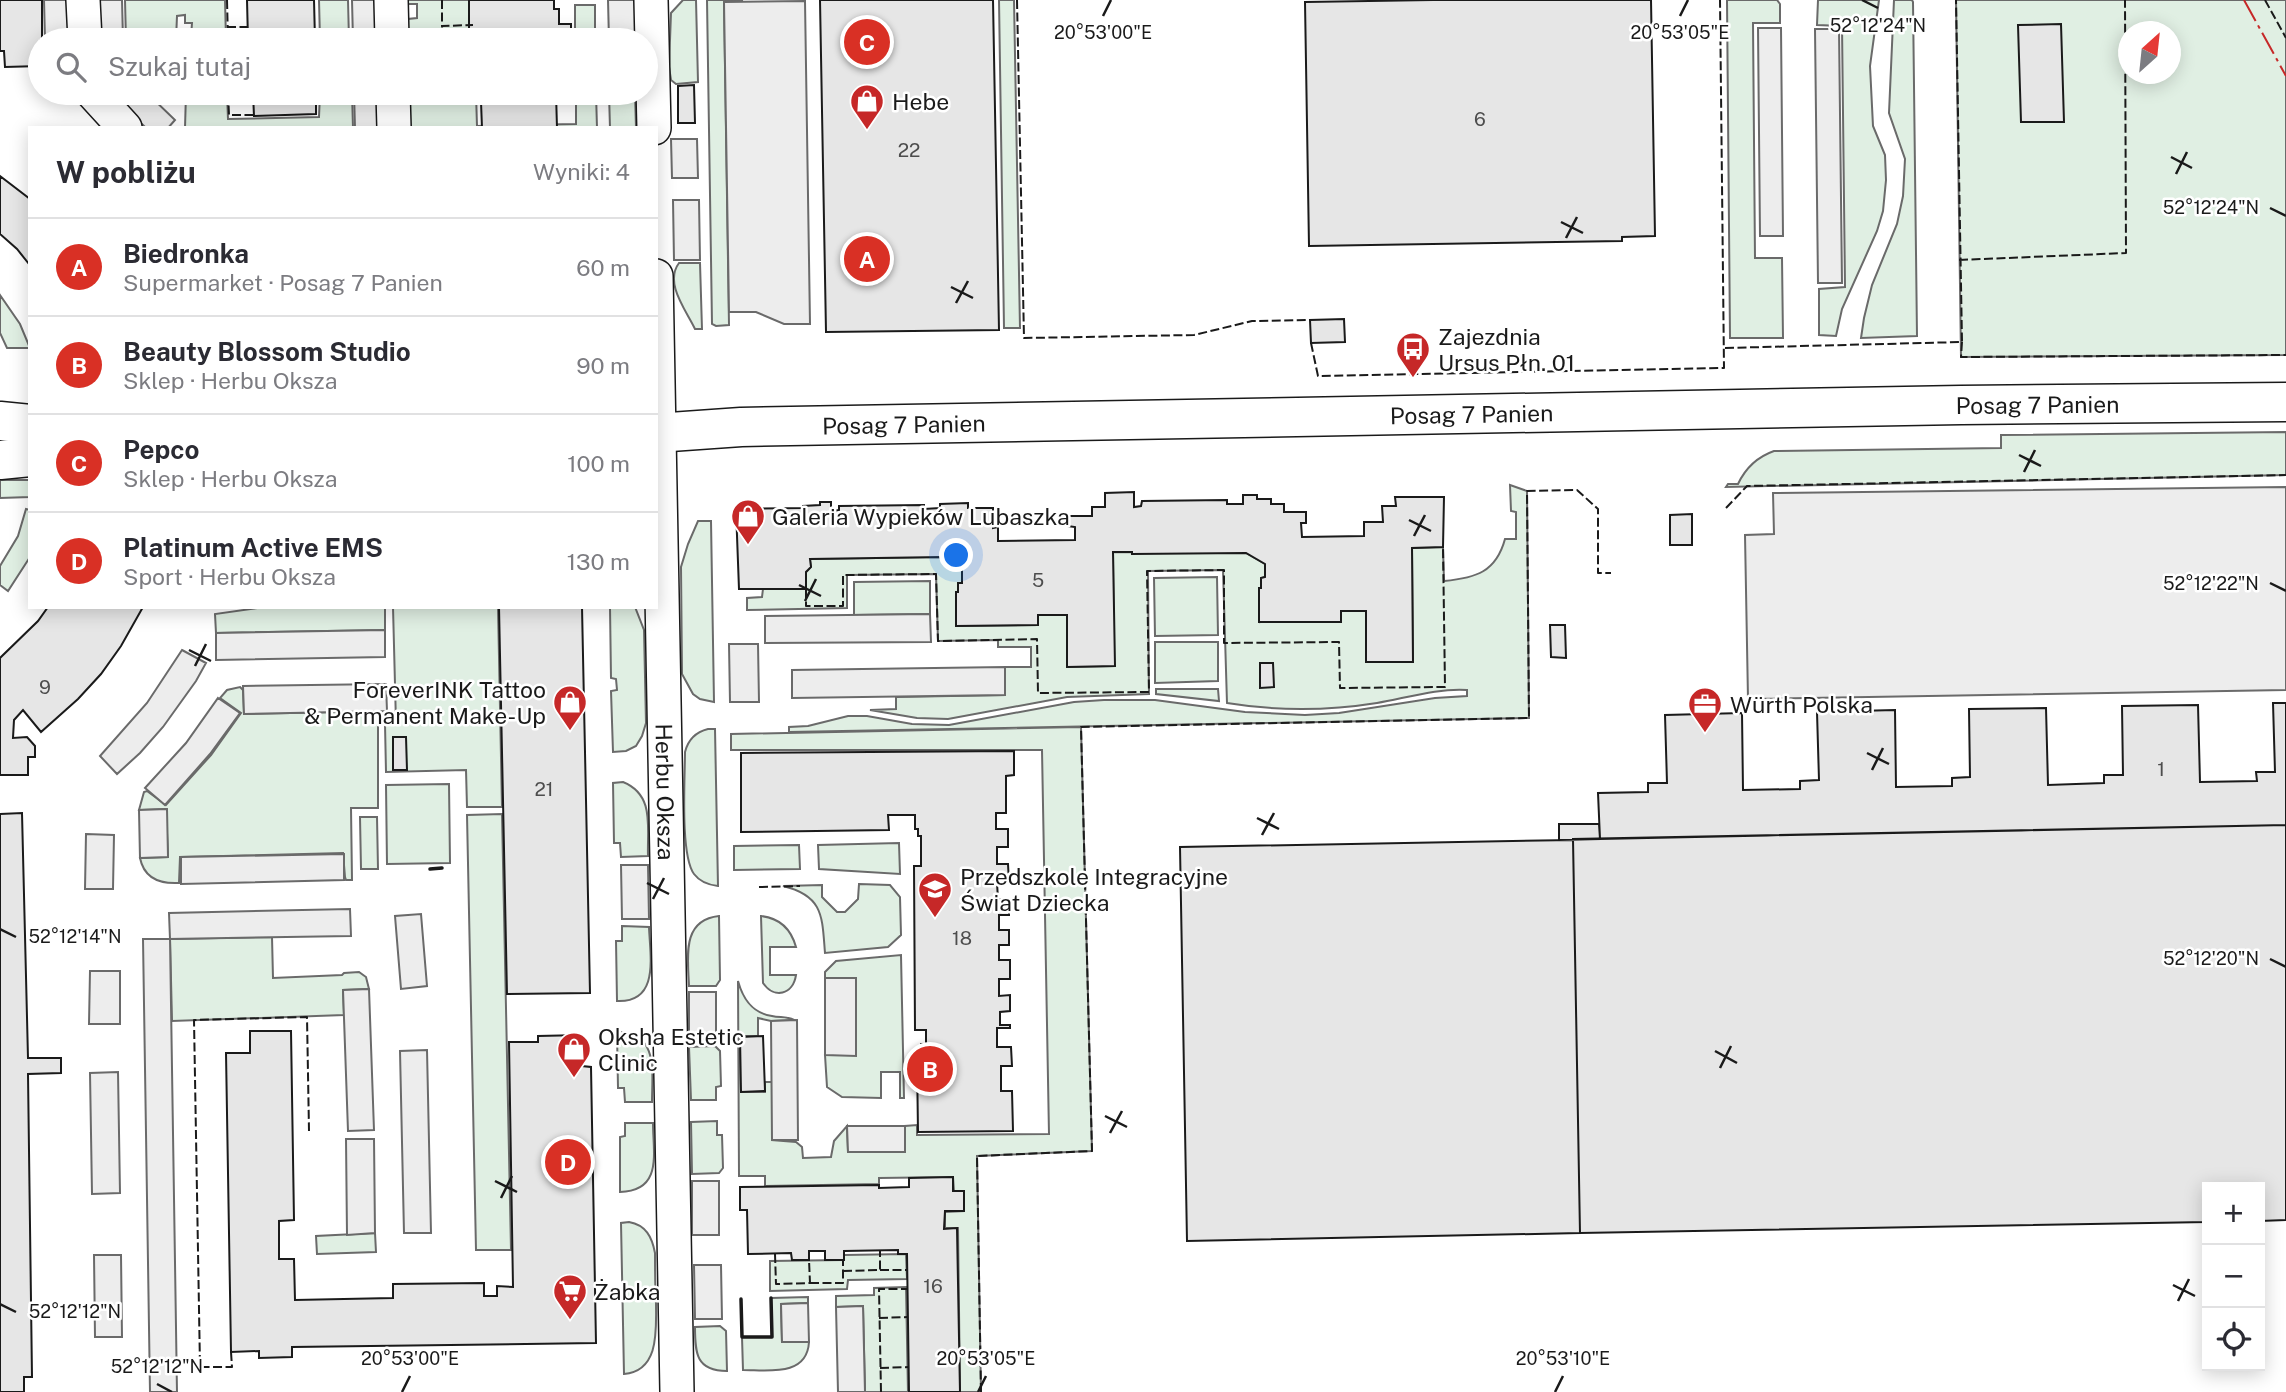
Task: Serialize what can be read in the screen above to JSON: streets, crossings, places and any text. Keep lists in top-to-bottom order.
{
  "streets": {
    "street": ["Posag 7 Panien", "Herbu Oksza"]
  },
  "crossings": [
    ["Posag 7 Panien", "Herbu Oksza"]
  ],
  "places": {
    "shop": [
      "Hebe",
      "Galeria Wypieków Lubaszka",
      "ForeverINK Tattoo & Permanent Make-Up",
      "Oksha Estetic Clinic"
    ],
    "bus stop": ["Zajezdnia Ursus Płn. 01"],
    "office": ["Würth Polska"],
    "school or university": ["Przedszkole Integracyjne Świat Dziecka"],
    "supermarket": ["Żabka"]
  },
  "house_numbers": [
    "6",
    "22",
    "5",
    "9",
    "1",
    "21",
    "18",
    "16"
  ],
  "north": "top right",
  "page": {
    "pins": [
      "C",
      "A",
      "B",
      "D"
    ],
    "search": "Szukaj tutaj",
    "heading": ["W pobliżu", "Wyniki: 4"],
    "list": [
      {
        "mark": "A",
        "name": "Biedronka",
        "note": "Supermarket · Posag 7 Panien",
        "value": "60 m"
      },
      {
        "mark": "B",
        "name": "Beauty Blossom Studio",
        "note": "Sklep · Herbu Oksza",
        "value": "90 m"
      },
      {
        "mark": "C",
        "name": "Pepco",
        "note": "Sklep · Herbu Oksza",
        "value": "100 m"
      },
      {
        "mark": "D",
        "name": "Platinum Active EMS",
        "note": "Sport · Herbu Oksza",
        "value": "130 m"
      }
    ],
    "map_buttons": ["+", "−"]
  },
  "coordinates": [
    "52°12'24\"N",
    "20°53'00\"E",
    "20°53'05\"E",
    "52°12'22\"N",
    "52°12'14\"N",
    "52°12'20\"N",
    "52°12'12\"N",
    "20°53'10\"E"
  ]
}
